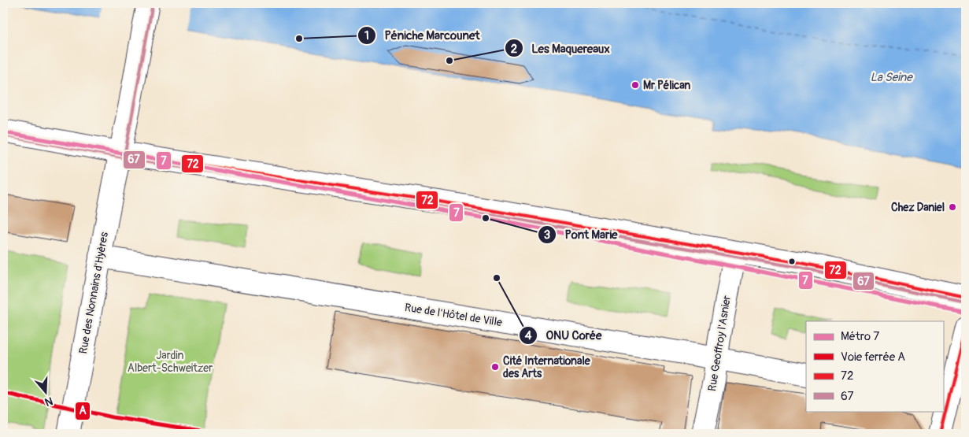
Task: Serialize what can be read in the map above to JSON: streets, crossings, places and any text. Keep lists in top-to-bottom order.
{
  "streets": {
    "street": ["Rue des Nonnains d'Hyères", "Rue de l'Hôtel de Ville", "Rue Geoffroy l'Asnier"]
  },
  "crossings": [
    ["Rue des Nonnains d'Hyères", "Rue de l'Hôtel de Ville"],
    ["Rue de l'Hôtel de Ville", "Rue Geoffroy l'Asnier"]
  ],
  "water": ["La Seine"],
  "parks": ["Jardin Albert-Schweitzer"],
  "places": [
    "Péniche Marcounet",
    "Les Maquereaux",
    "Mr Pélican",
    "Chez Daniel",
    "Pont Marie",
    "ONU Corée",
    "Cité Internationale des Arts"
  ],
  "lines": [
    "transit line 67",
    "transit line 72",
    "metro line 7",
    "rail line A"
  ],
  "legend": [
    "Métro 7",
    "Voie ferrée A",
    "72",
    "67"
  ],
  "north": "bottom"
}
